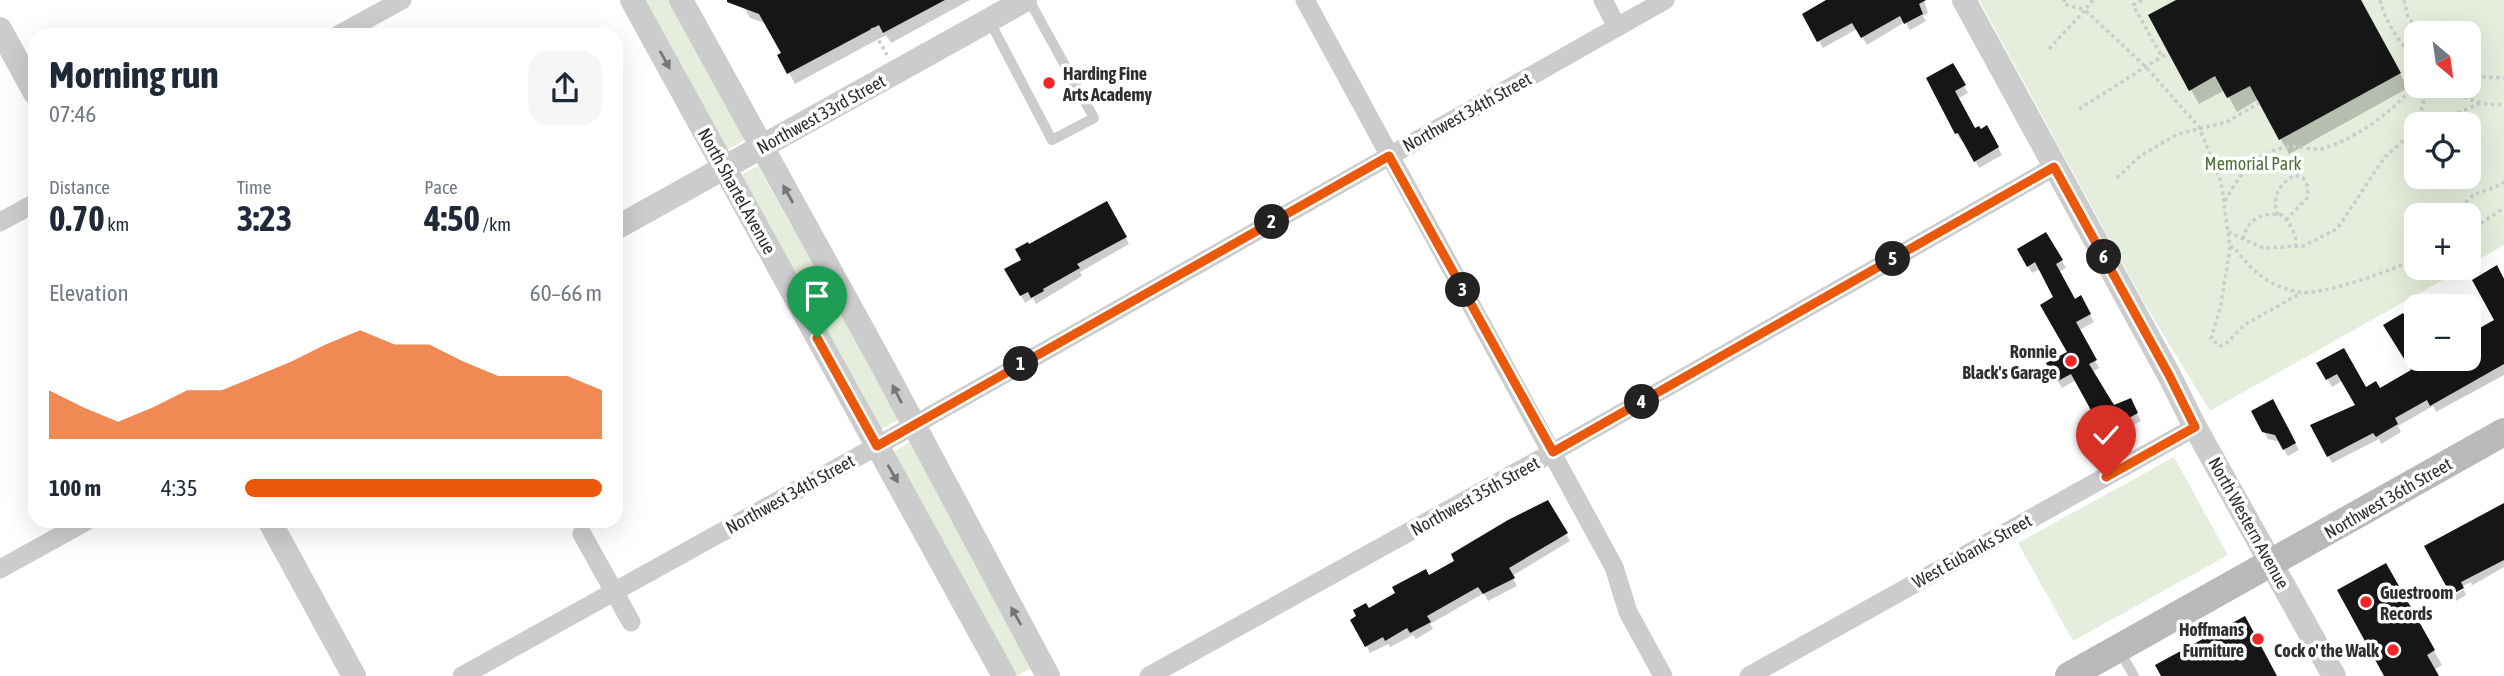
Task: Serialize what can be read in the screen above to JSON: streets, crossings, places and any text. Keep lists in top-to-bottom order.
{
  "streets": {
    "main road": ["Northwest 36th Street"],
    "street": [
      "Northwest 34th Street",
      "Northwest 33rd Street",
      "North Shartel Avenue",
      "Northwest 35th Street",
      "North Western Avenue",
      "West Eubanks Street"
    ]
  },
  "crossings": [
    ["Northwest 34th Street", "North Shartel Avenue"],
    ["Northwest 33rd Street", "North Shartel Avenue"],
    ["Northwest 35th Street", "North Western Avenue"],
    ["Northwest 36th Street", "North Western Avenue"],
    ["North Western Avenue", "West Eubanks Street"]
  ],
  "parks": ["Memorial Park"],
  "places": [
    "Harding Fine Arts Academy",
    "Ronnie Black's Garage",
    "Guestroom Records",
    "Hoffmans Furniture",
    "Cock o' the Walk"
  ],
  "north": "bottom right",
  "page": {
    "map_buttons": ["+", "−"],
    "heading": ["Morning run", "07:46"],
    "stats": [
      ["Distance", "0.70 km"],
      ["Time", "3:23"],
      ["Pace", "4:50 /km"]
    ],
    "pins": [
      "2",
      "6",
      "5",
      "3",
      "1",
      "4"
    ],
    "chart": ["Elevation", "60–66 m"],
    "list": [
      {
        "name": "100 m",
        "note": "4:35"
      }
    ]
  }
}
